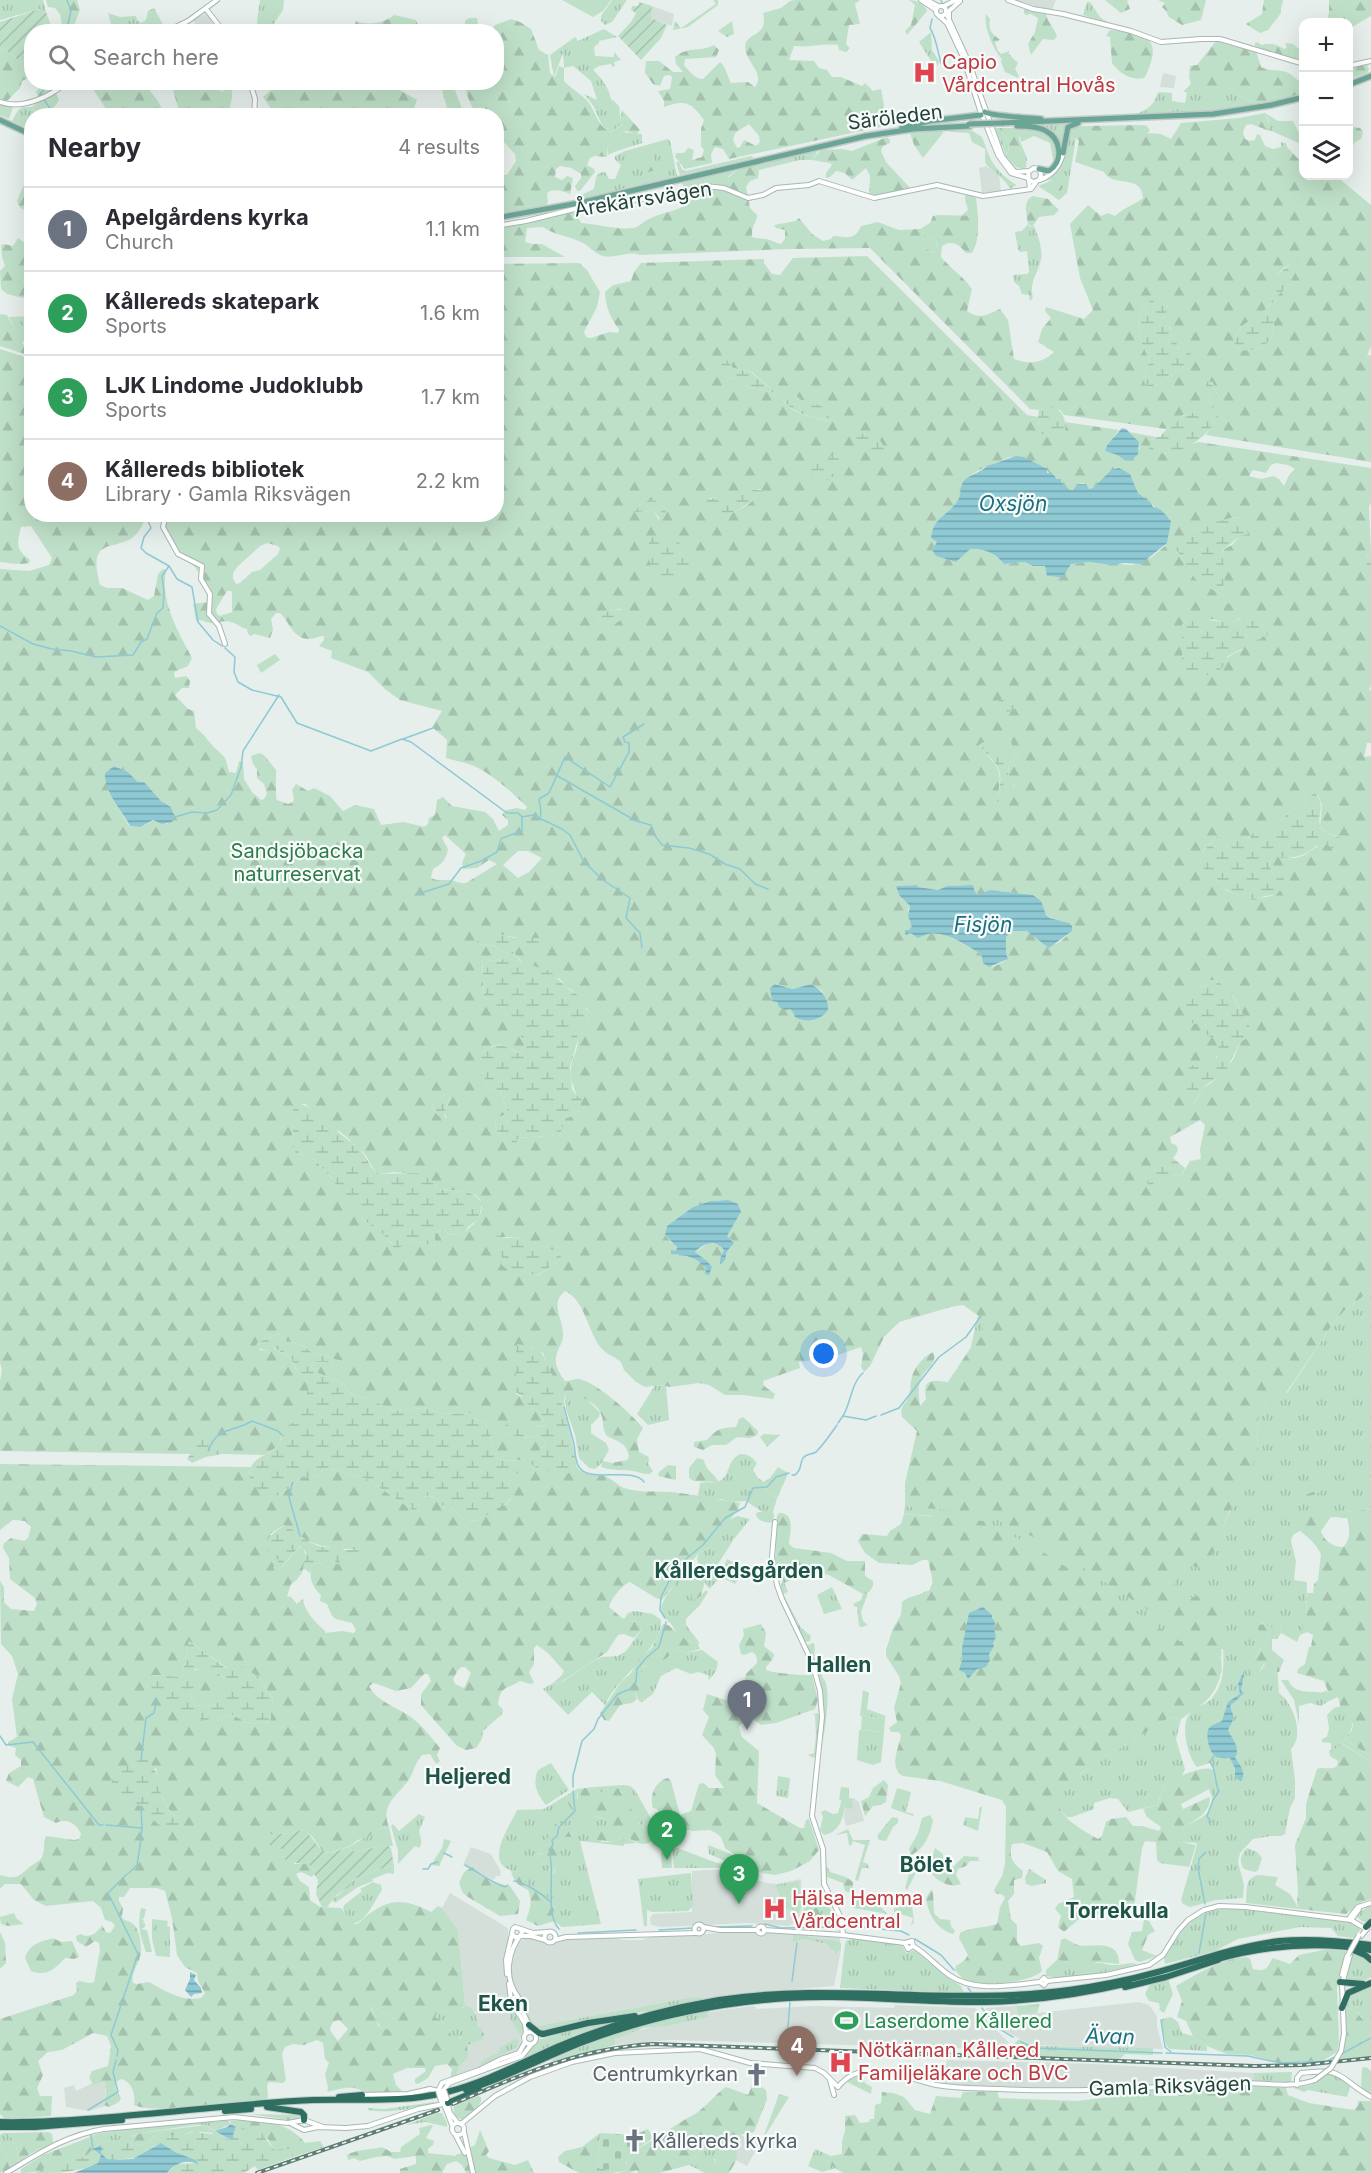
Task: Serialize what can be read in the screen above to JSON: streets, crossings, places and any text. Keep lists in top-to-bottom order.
{
  "streets": {
    "main road": ["Säröleden"],
    "street": ["Årekärrsvägen", "Gamla Riksvägen"]
  },
  "districts": [
    "Kålleredsgården",
    "Hallen",
    "Heljered",
    "Bölet",
    "Torrekulla",
    "Eken"
  ],
  "water": ["Oxsjön", "Fisjön", "Ävan"],
  "parks": ["Sandsjöbacka naturreservat"],
  "places": {
    "hospital": ["Capio Vårdcentral Hovås", "Hälsa Hemma Vårdcentral", "Nötkärnan Kållered Familjeläkare och BVC"],
    "sports": ["Laserdome Kållered"],
    "church": ["Centrumkyrkan", "Kållereds kyrka"]
  },
  "page": {
    "map_buttons": ["+", "−"],
    "search": "Search here",
    "heading": ["Nearby", "4 results"],
    "list": [
      {
        "mark": "1",
        "name": "Apelgårdens kyrka",
        "note": "Church",
        "value": "1.1 km"
      },
      {
        "mark": "2",
        "name": "Kållereds skatepark",
        "note": "Sports",
        "value": "1.6 km"
      },
      {
        "mark": "3",
        "name": "LJK Lindome Judoklubb",
        "note": "Sports",
        "value": "1.7 km"
      },
      {
        "mark": "4",
        "name": "Kållereds bibliotek",
        "note": "Library · Gamla Riksvägen",
        "value": "2.2 km"
      }
    ],
    "pins": [
      "1",
      "2",
      "3",
      "4"
    ]
  }
}
